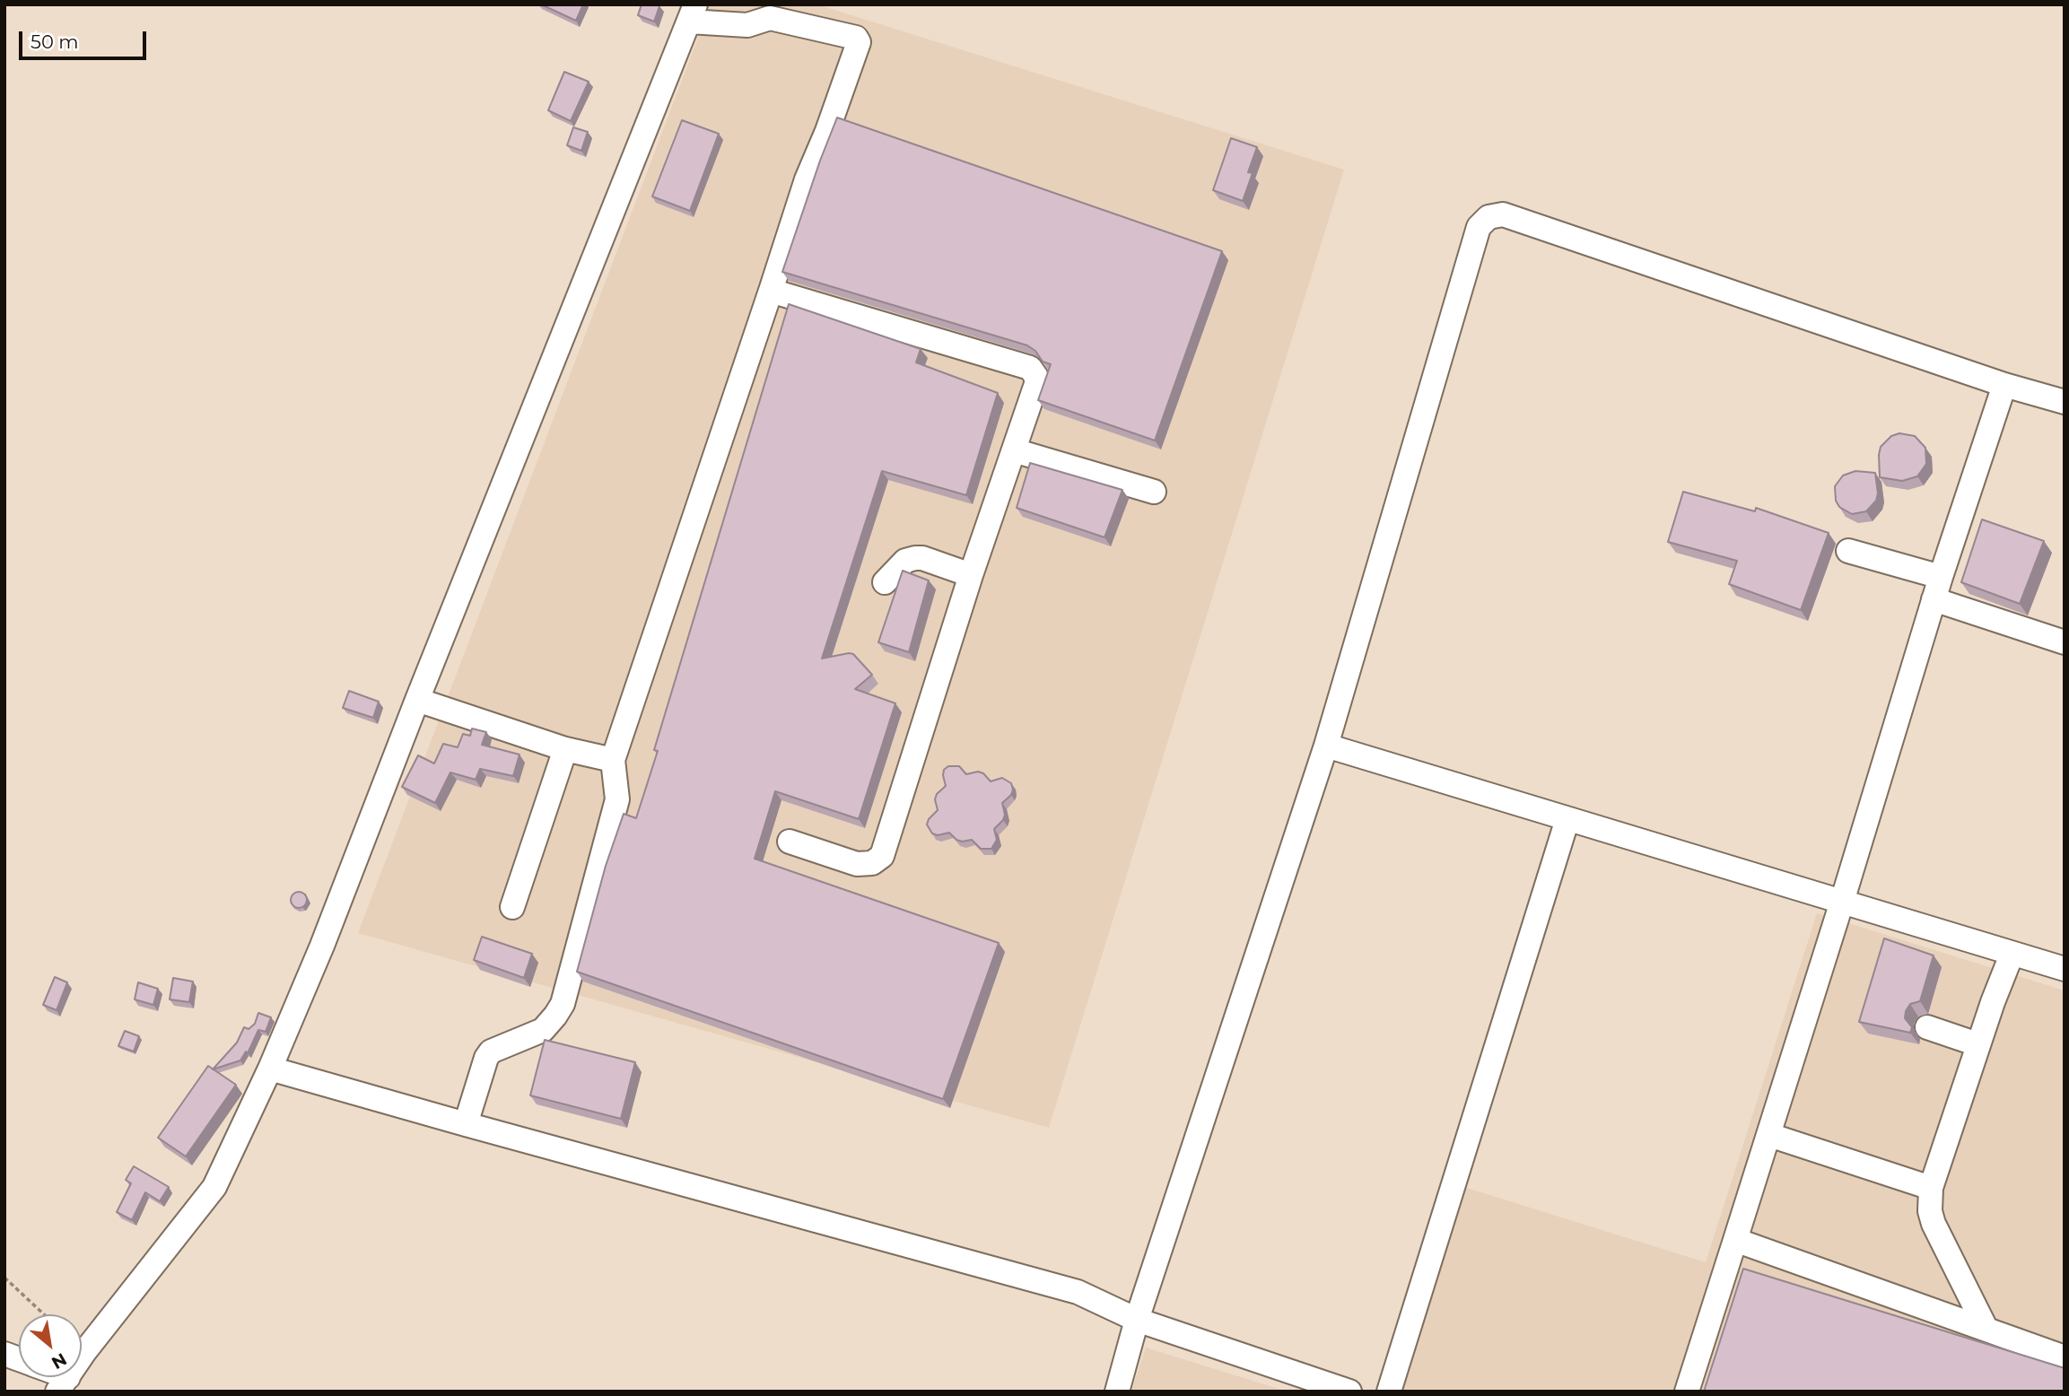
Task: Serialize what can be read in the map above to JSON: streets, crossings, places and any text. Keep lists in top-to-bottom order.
{
  "scale_bar": "50 m",
  "north": "bottom right"
}
